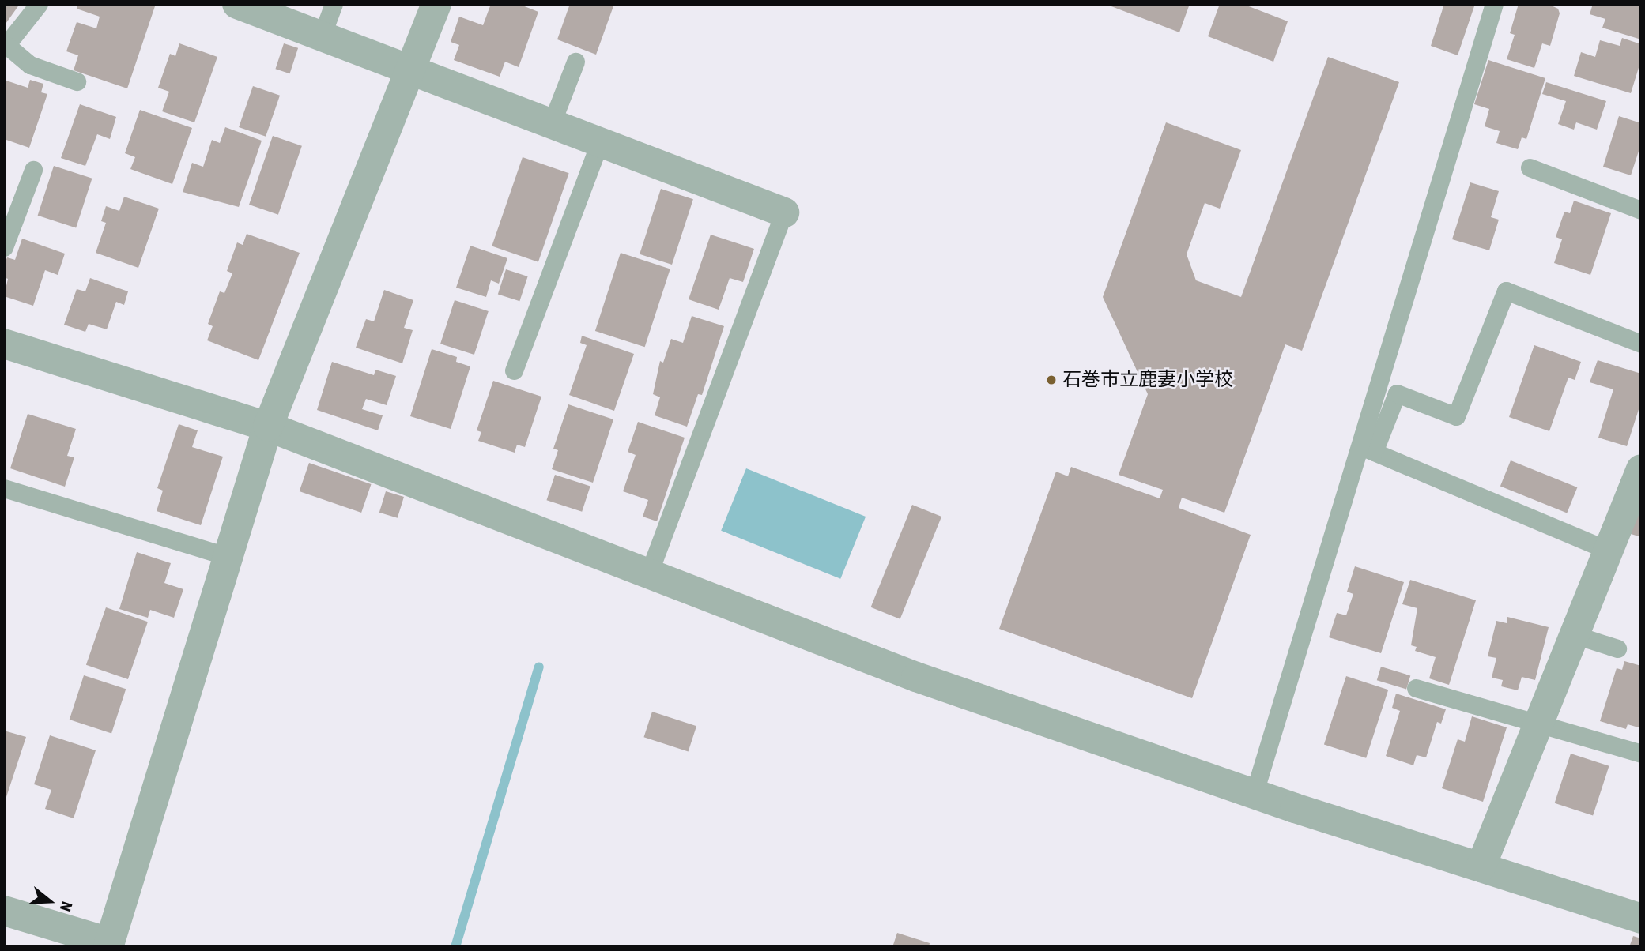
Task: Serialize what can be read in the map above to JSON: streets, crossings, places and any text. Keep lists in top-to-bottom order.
{
  "places": ["石巻市立鹿妻小学校"],
  "north": "right"
}
